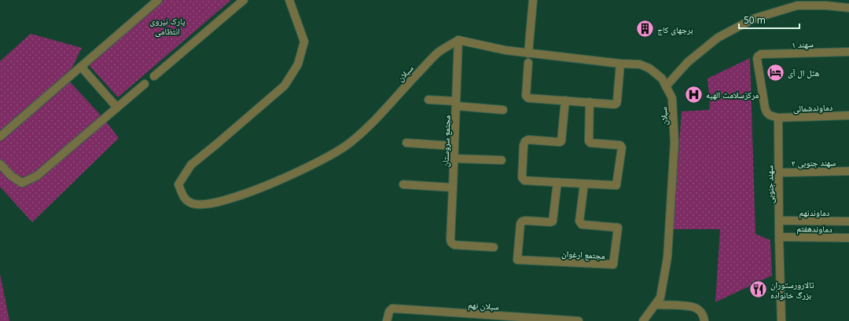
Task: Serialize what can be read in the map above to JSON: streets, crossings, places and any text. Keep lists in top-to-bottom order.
{
  "streets": {
    "street": [
      "سهند ۱",
      "سبلان",
      "دماوندشمالی",
      "مجتمع سروستان",
      "سهند جنوبی ۲",
      "سهند جنوبی",
      "دماوندنهم",
      "دماوندهفتم",
      "مجتمع ارغوان",
      "سبلان نهم"
    ]
  },
  "crossings": [
    ["سهند ۱", "دماوندشمالی"],
    ["سهند ۱", "سهند جنوبی"],
    ["سبلان", "مجتمع سروستان"],
    ["دماوندشمالی", "سهند جنوبی"],
    ["سهند جنوبی ۲", "سهند جنوبی"],
    ["سهند جنوبی", "دماوندنهم"],
    ["سهند جنوبی", "دماوندهفتم"]
  ],
  "parks": ["پارک نیروی انتظامی"],
  "places": {
    "building": ["برجهای کاج"],
    "hotel": ["هتل ال آی"],
    "hospital": ["مرکزسلامت الهیه"],
    "restaurant": ["تالارورستوران بزرگ خانواده"]
  },
  "scale_bar": "50 m"
}
